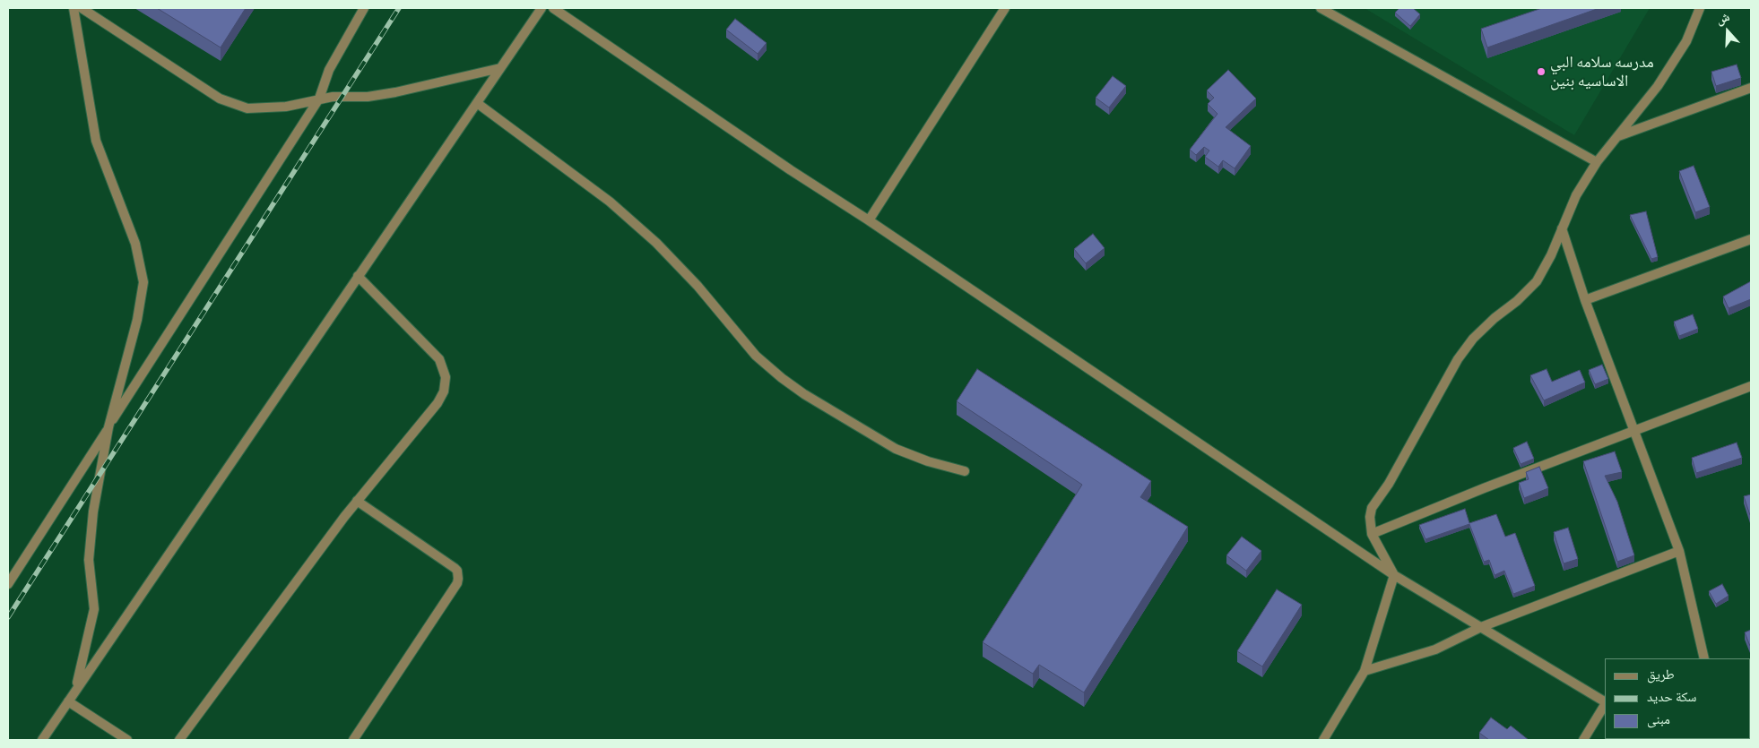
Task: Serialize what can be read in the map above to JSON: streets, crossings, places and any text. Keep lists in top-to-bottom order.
{
  "places": ["مدرسه سلامه البي الاساسيه بنين"],
  "legend": ["طريق", "سكة حديد", "مبنى"],
  "north": "top"
}
